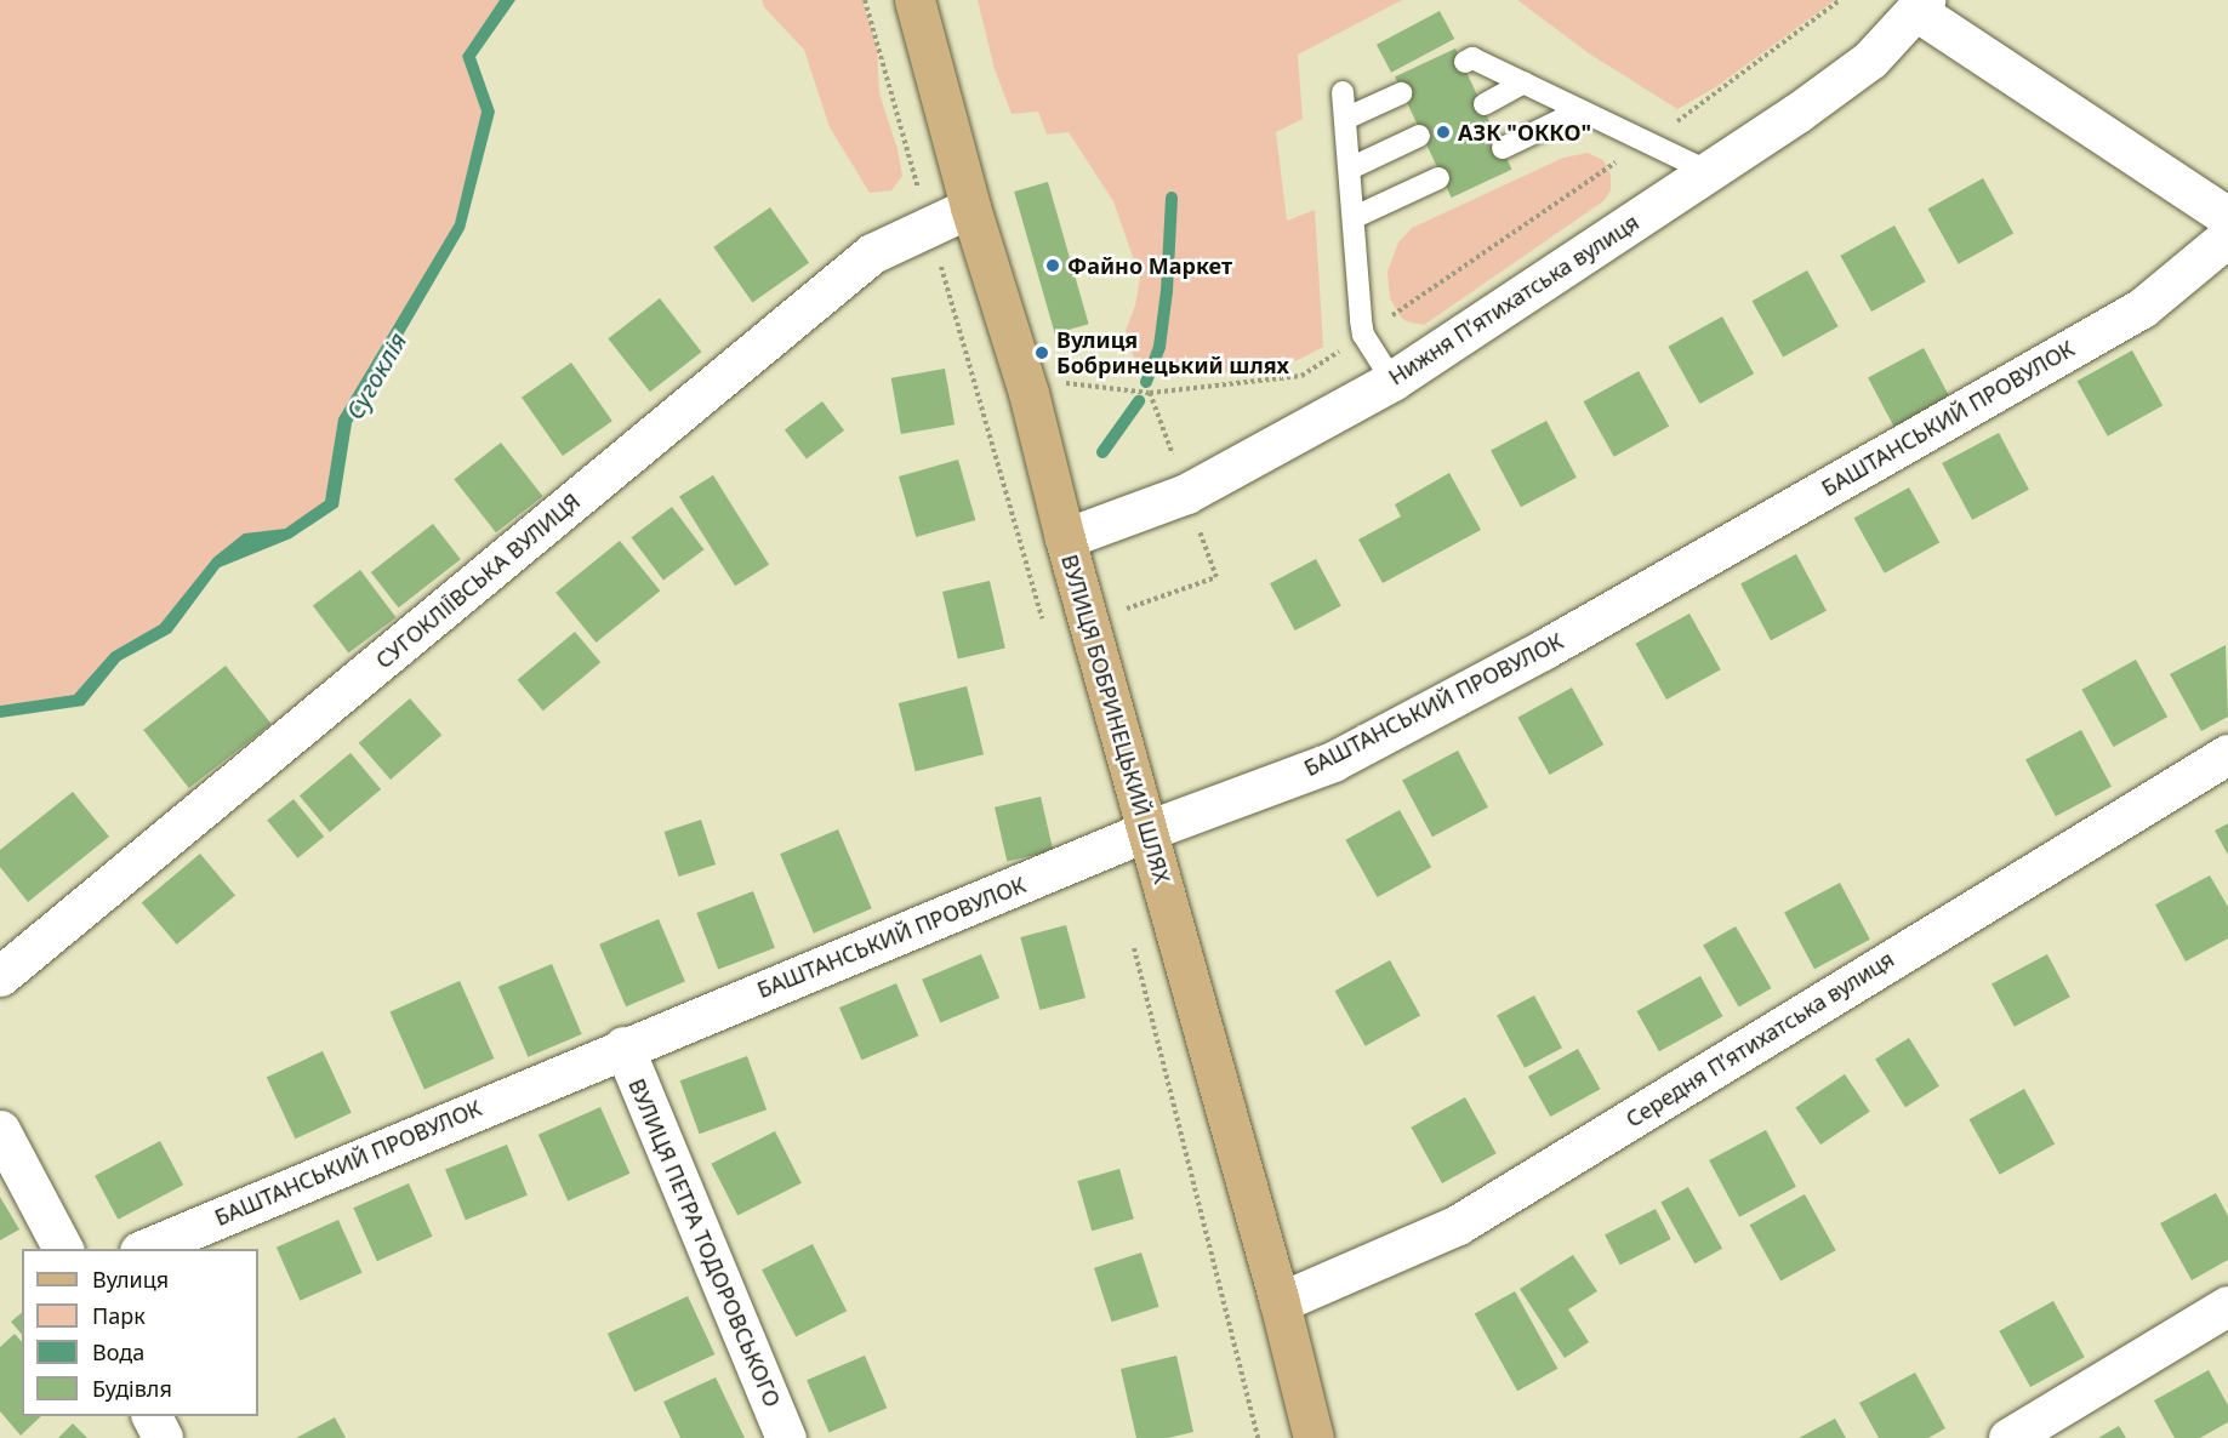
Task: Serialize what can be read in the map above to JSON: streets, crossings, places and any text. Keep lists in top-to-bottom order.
{
  "streets": {
    "main road": ["ВУЛИЦЯ БОБРИНЕЦЬКИЙ ШЛЯХ"],
    "street": [
      "Нижня Пʼятихатська вулиця",
      "БАШТАНСЬКИЙ ПРОВУЛОК",
      "СУГОКЛІЇВСЬКА ВУЛИЦЯ",
      "Середня Пʼятихатська вулиця",
      "ВУЛИЦЯ ПЕТРА ТОДОРОВСЬКОГО"
    ]
  },
  "crossings": [
    ["Нижня Пʼятихатська вулиця", "ВУЛИЦЯ БОБРИНЕЦЬКИЙ ШЛЯХ"],
    ["БАШТАНСЬКИЙ ПРОВУЛОК", "ВУЛИЦЯ БОБРИНЕЦЬКИЙ ШЛЯХ"],
    ["БАШТАНСЬКИЙ ПРОВУЛОК", "ВУЛИЦЯ ПЕТРА ТОДОРОВСЬКОГО"],
    ["СУГОКЛІЇВСЬКА ВУЛИЦЯ", "ВУЛИЦЯ БОБРИНЕЦЬКИЙ ШЛЯХ"],
    ["ВУЛИЦЯ БОБРИНЕЦЬКИЙ ШЛЯХ", "Середня Пʼятихатська вулиця"]
  ],
  "water": ["Сугоклія"],
  "places": ["АЗК \"ОККО\"", "Файно Маркет", "Вулиця Бобринецький шлях"],
  "legend": [
    "Вулиця",
    "Парк",
    "Вода",
    "Будівля"
  ]
}
